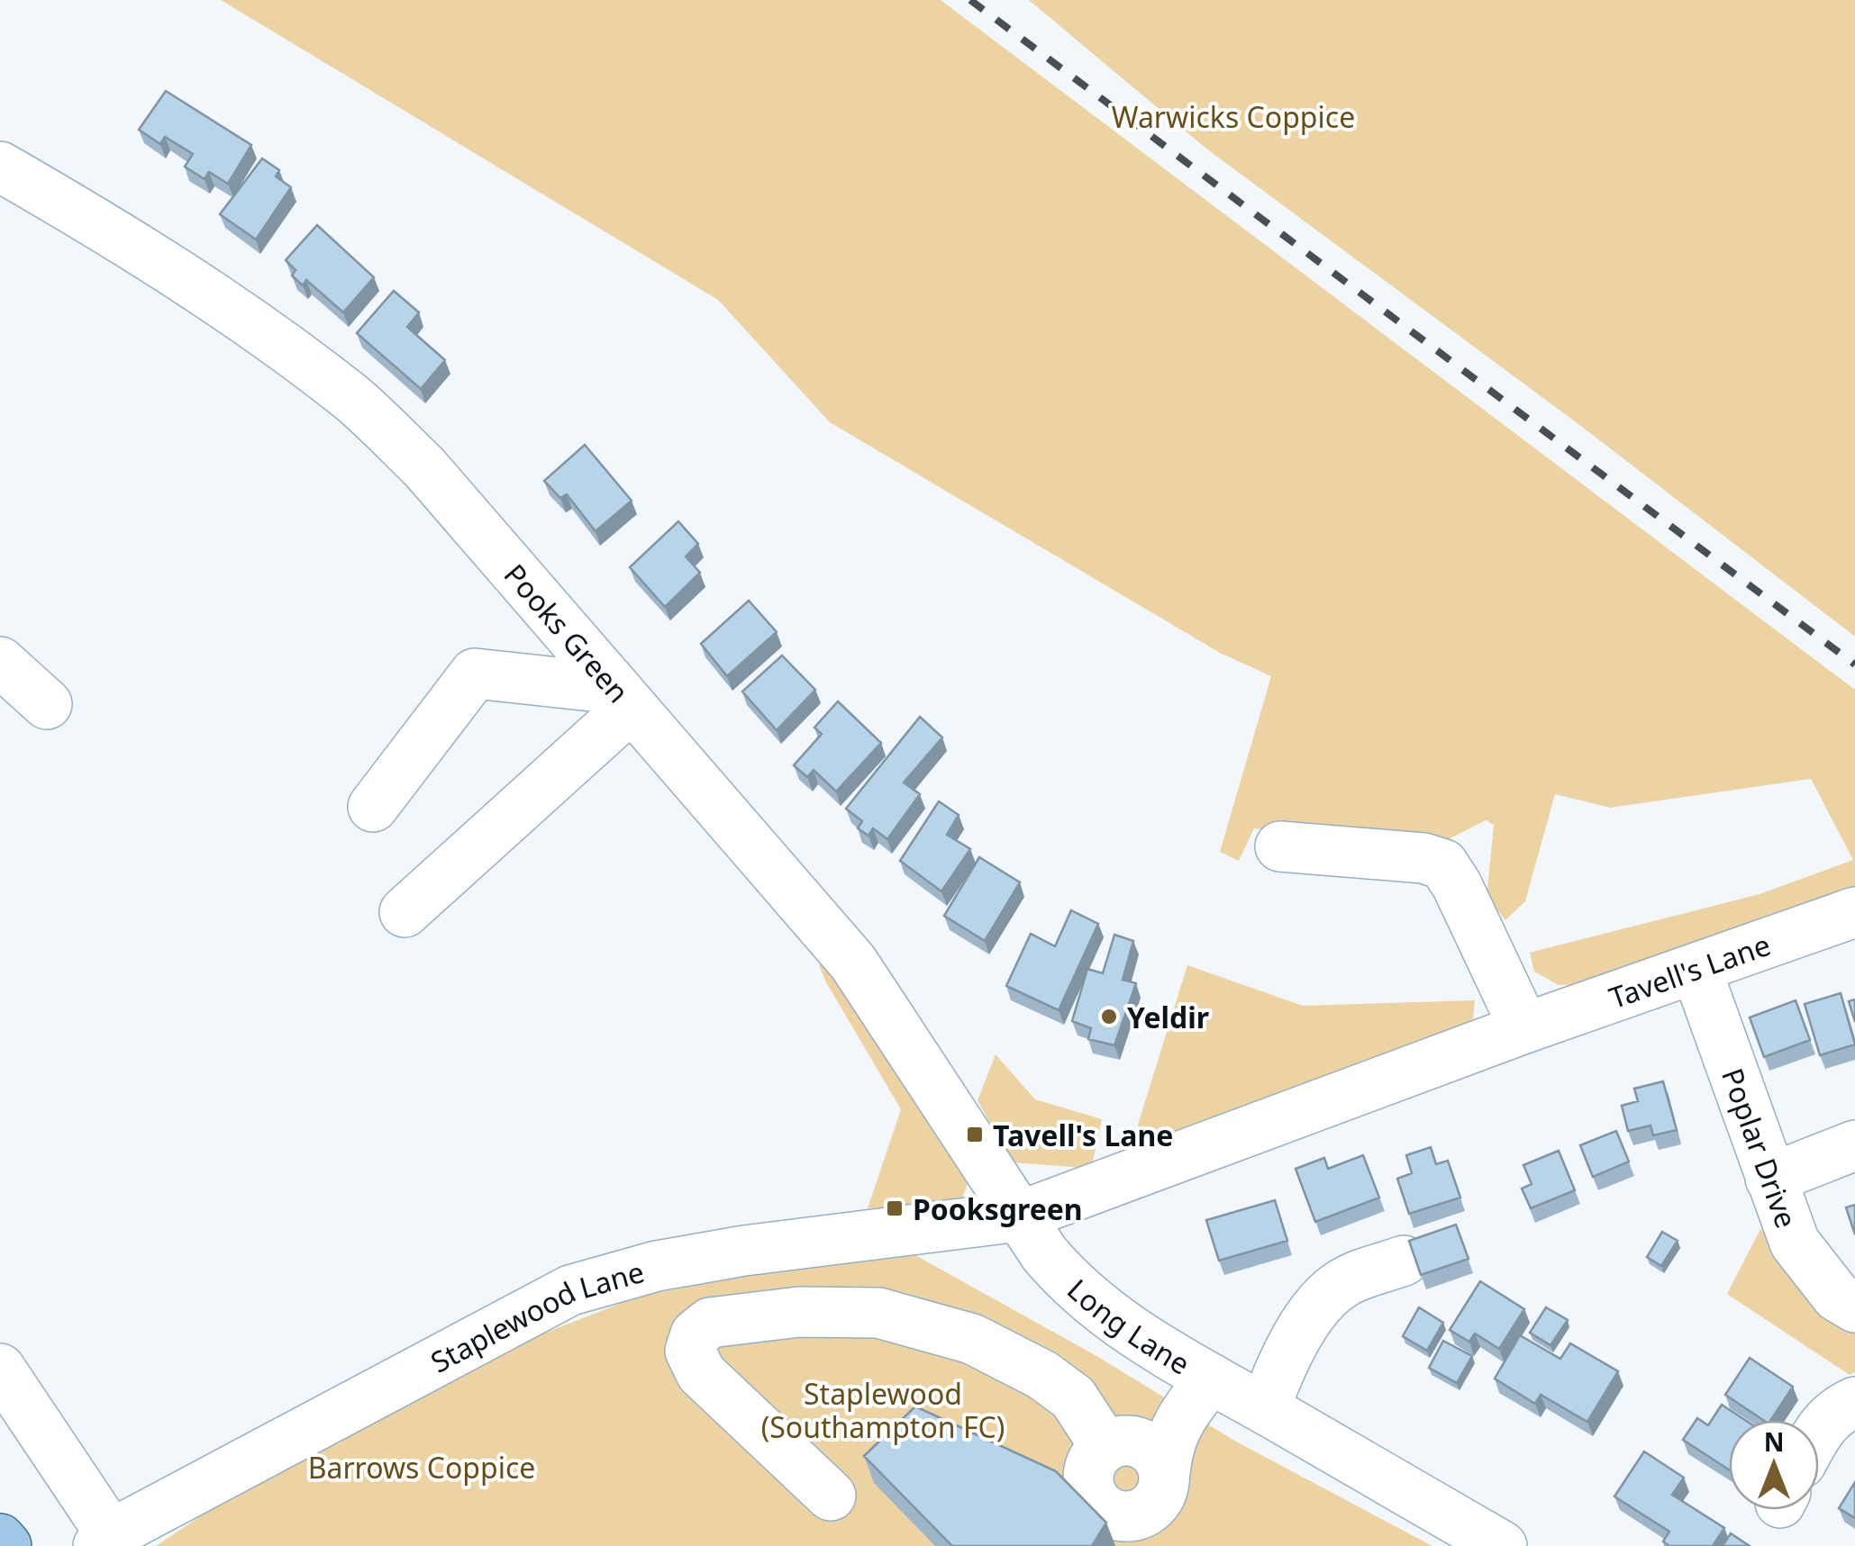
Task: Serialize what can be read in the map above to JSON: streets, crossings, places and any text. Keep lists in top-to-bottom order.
{
  "streets": {
    "street": [
      "Pooks Green",
      "Tavell's Lane",
      "Poplar Drive",
      "Staplewood Lane",
      "Long Lane"
    ]
  },
  "crossings": [
    ["Pooks Green", "Tavell's Lane"],
    ["Pooks Green", "Staplewood Lane"],
    ["Pooks Green", "Long Lane"],
    ["Tavell's Lane", "Poplar Drive"],
    ["Tavell's Lane", "Staplewood Lane"],
    ["Tavell's Lane", "Long Lane"],
    ["Staplewood Lane", "Long Lane"]
  ],
  "parks": ["Warwicks Coppice", "Staplewood (Southampton FC)", "Barrows Coppice"],
  "places": {
    "other": ["Yeldir"],
    "transit": ["Tavell's Lane", "Pooksgreen"]
  },
  "north": "top"
}
